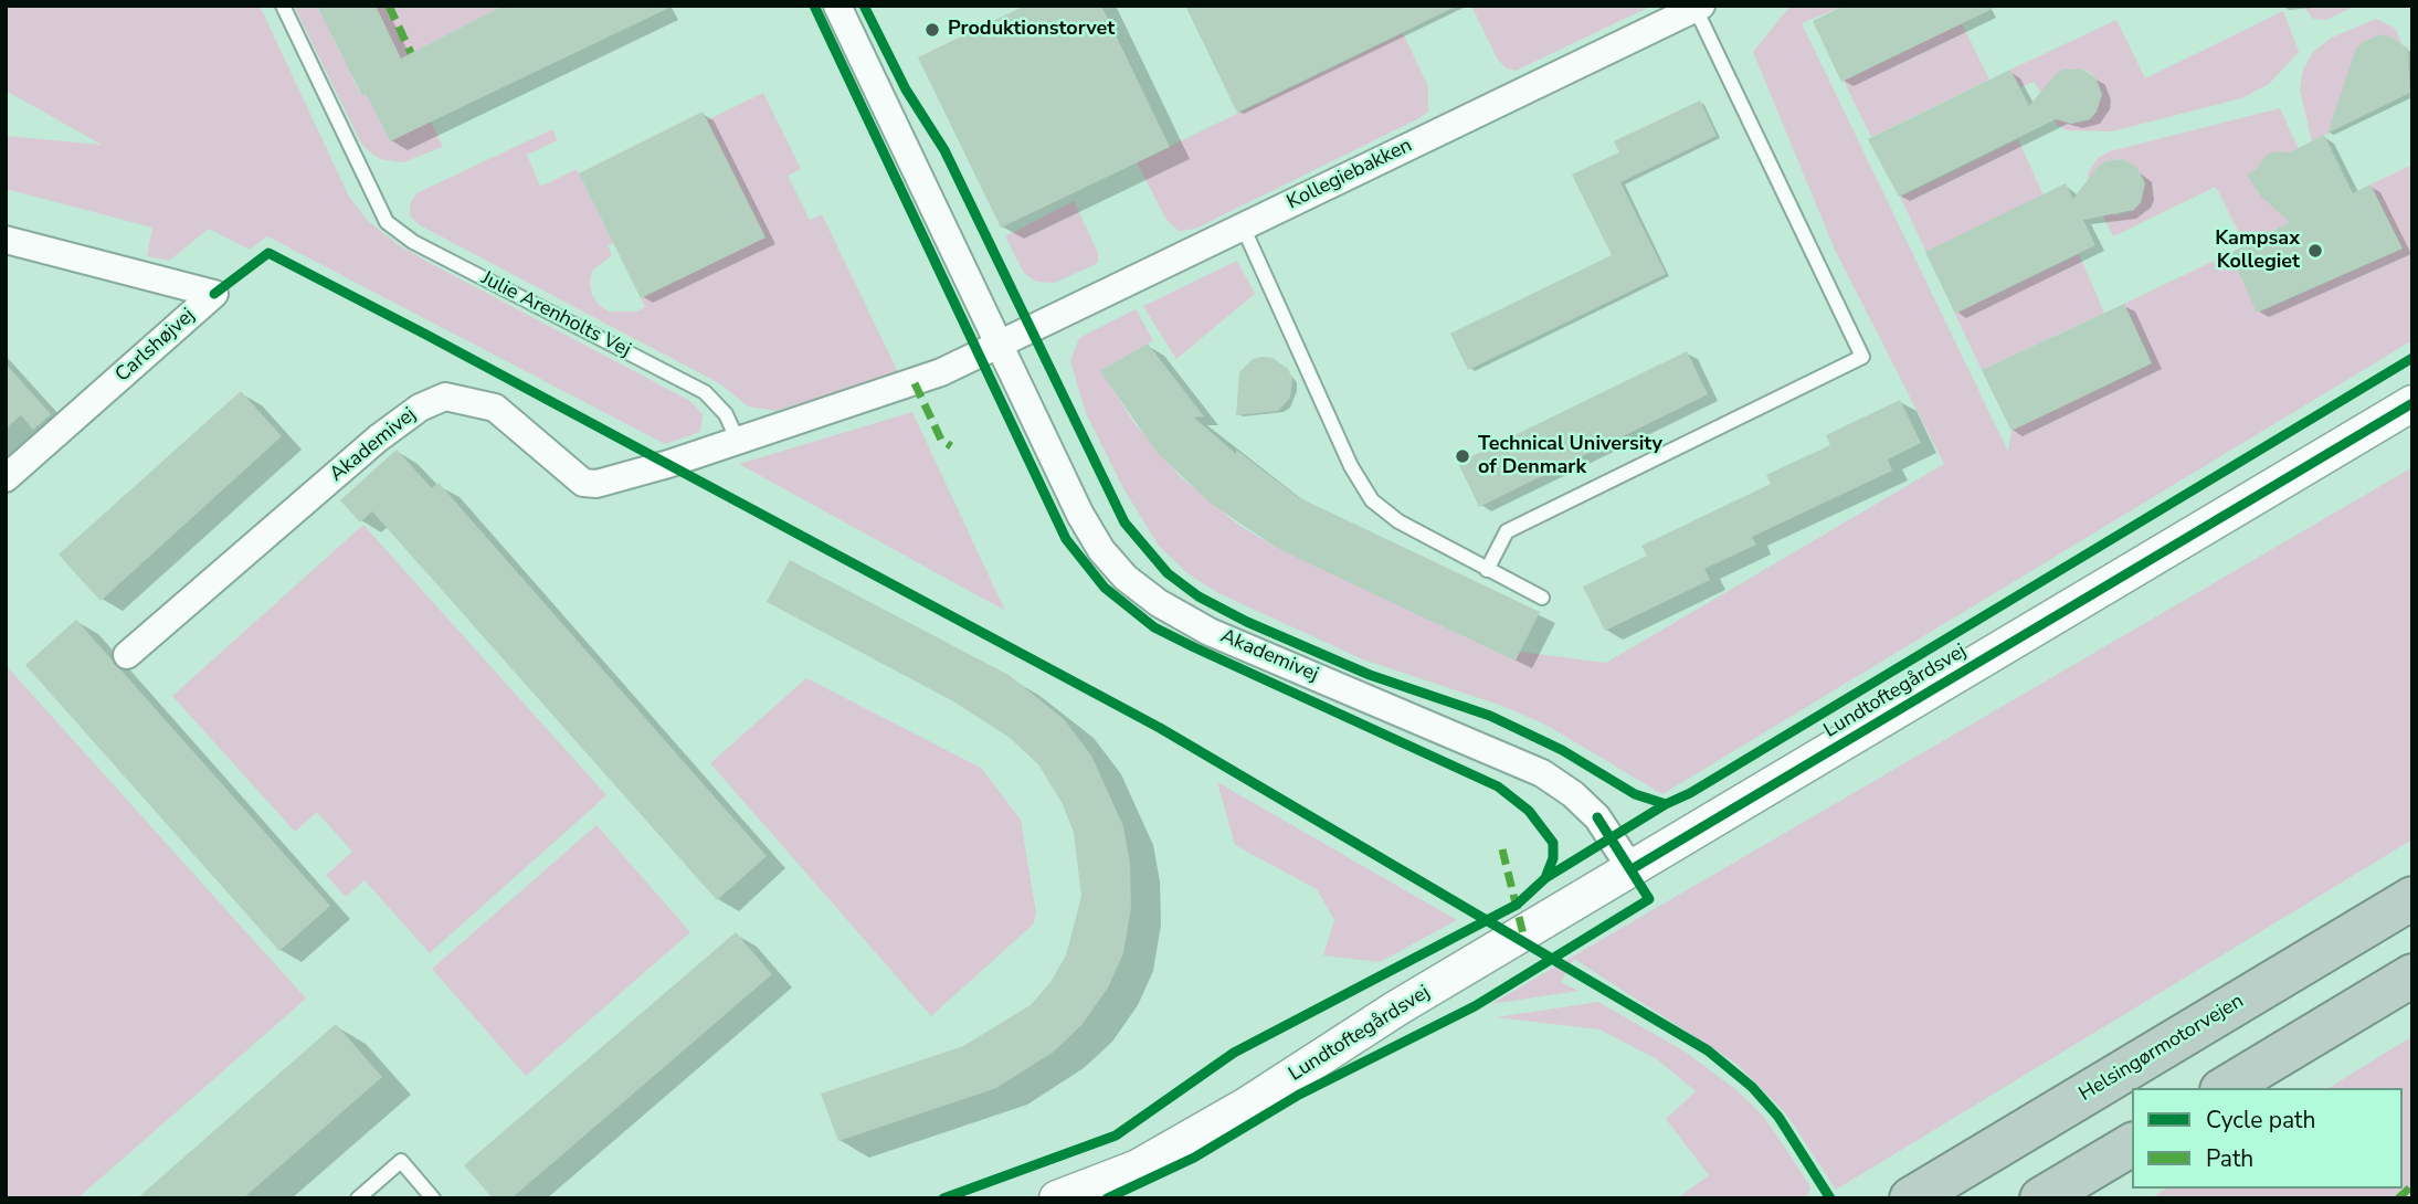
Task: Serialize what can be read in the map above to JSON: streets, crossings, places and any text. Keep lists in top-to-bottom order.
{
  "streets": {
    "highway": ["Helsingørmotorvejen"],
    "street": [
      "Kollegiebakken",
      "Carlshøjvej",
      "Akademivej",
      "Lundtoftegårdsvej"
    ],
    "lane": ["Julie Arenholts Vej"]
  },
  "crossings": [
    ["Kollegiebakken", "Akademivej"],
    ["Julie Arenholts Vej", "Akademivej"],
    ["Akademivej", "Lundtoftegårdsvej"]
  ],
  "places": ["Produktionstorvet", "Kampsax Kollegiet", "Technical University of Denmark"],
  "legend": ["Cycle path", "Path"]
}
